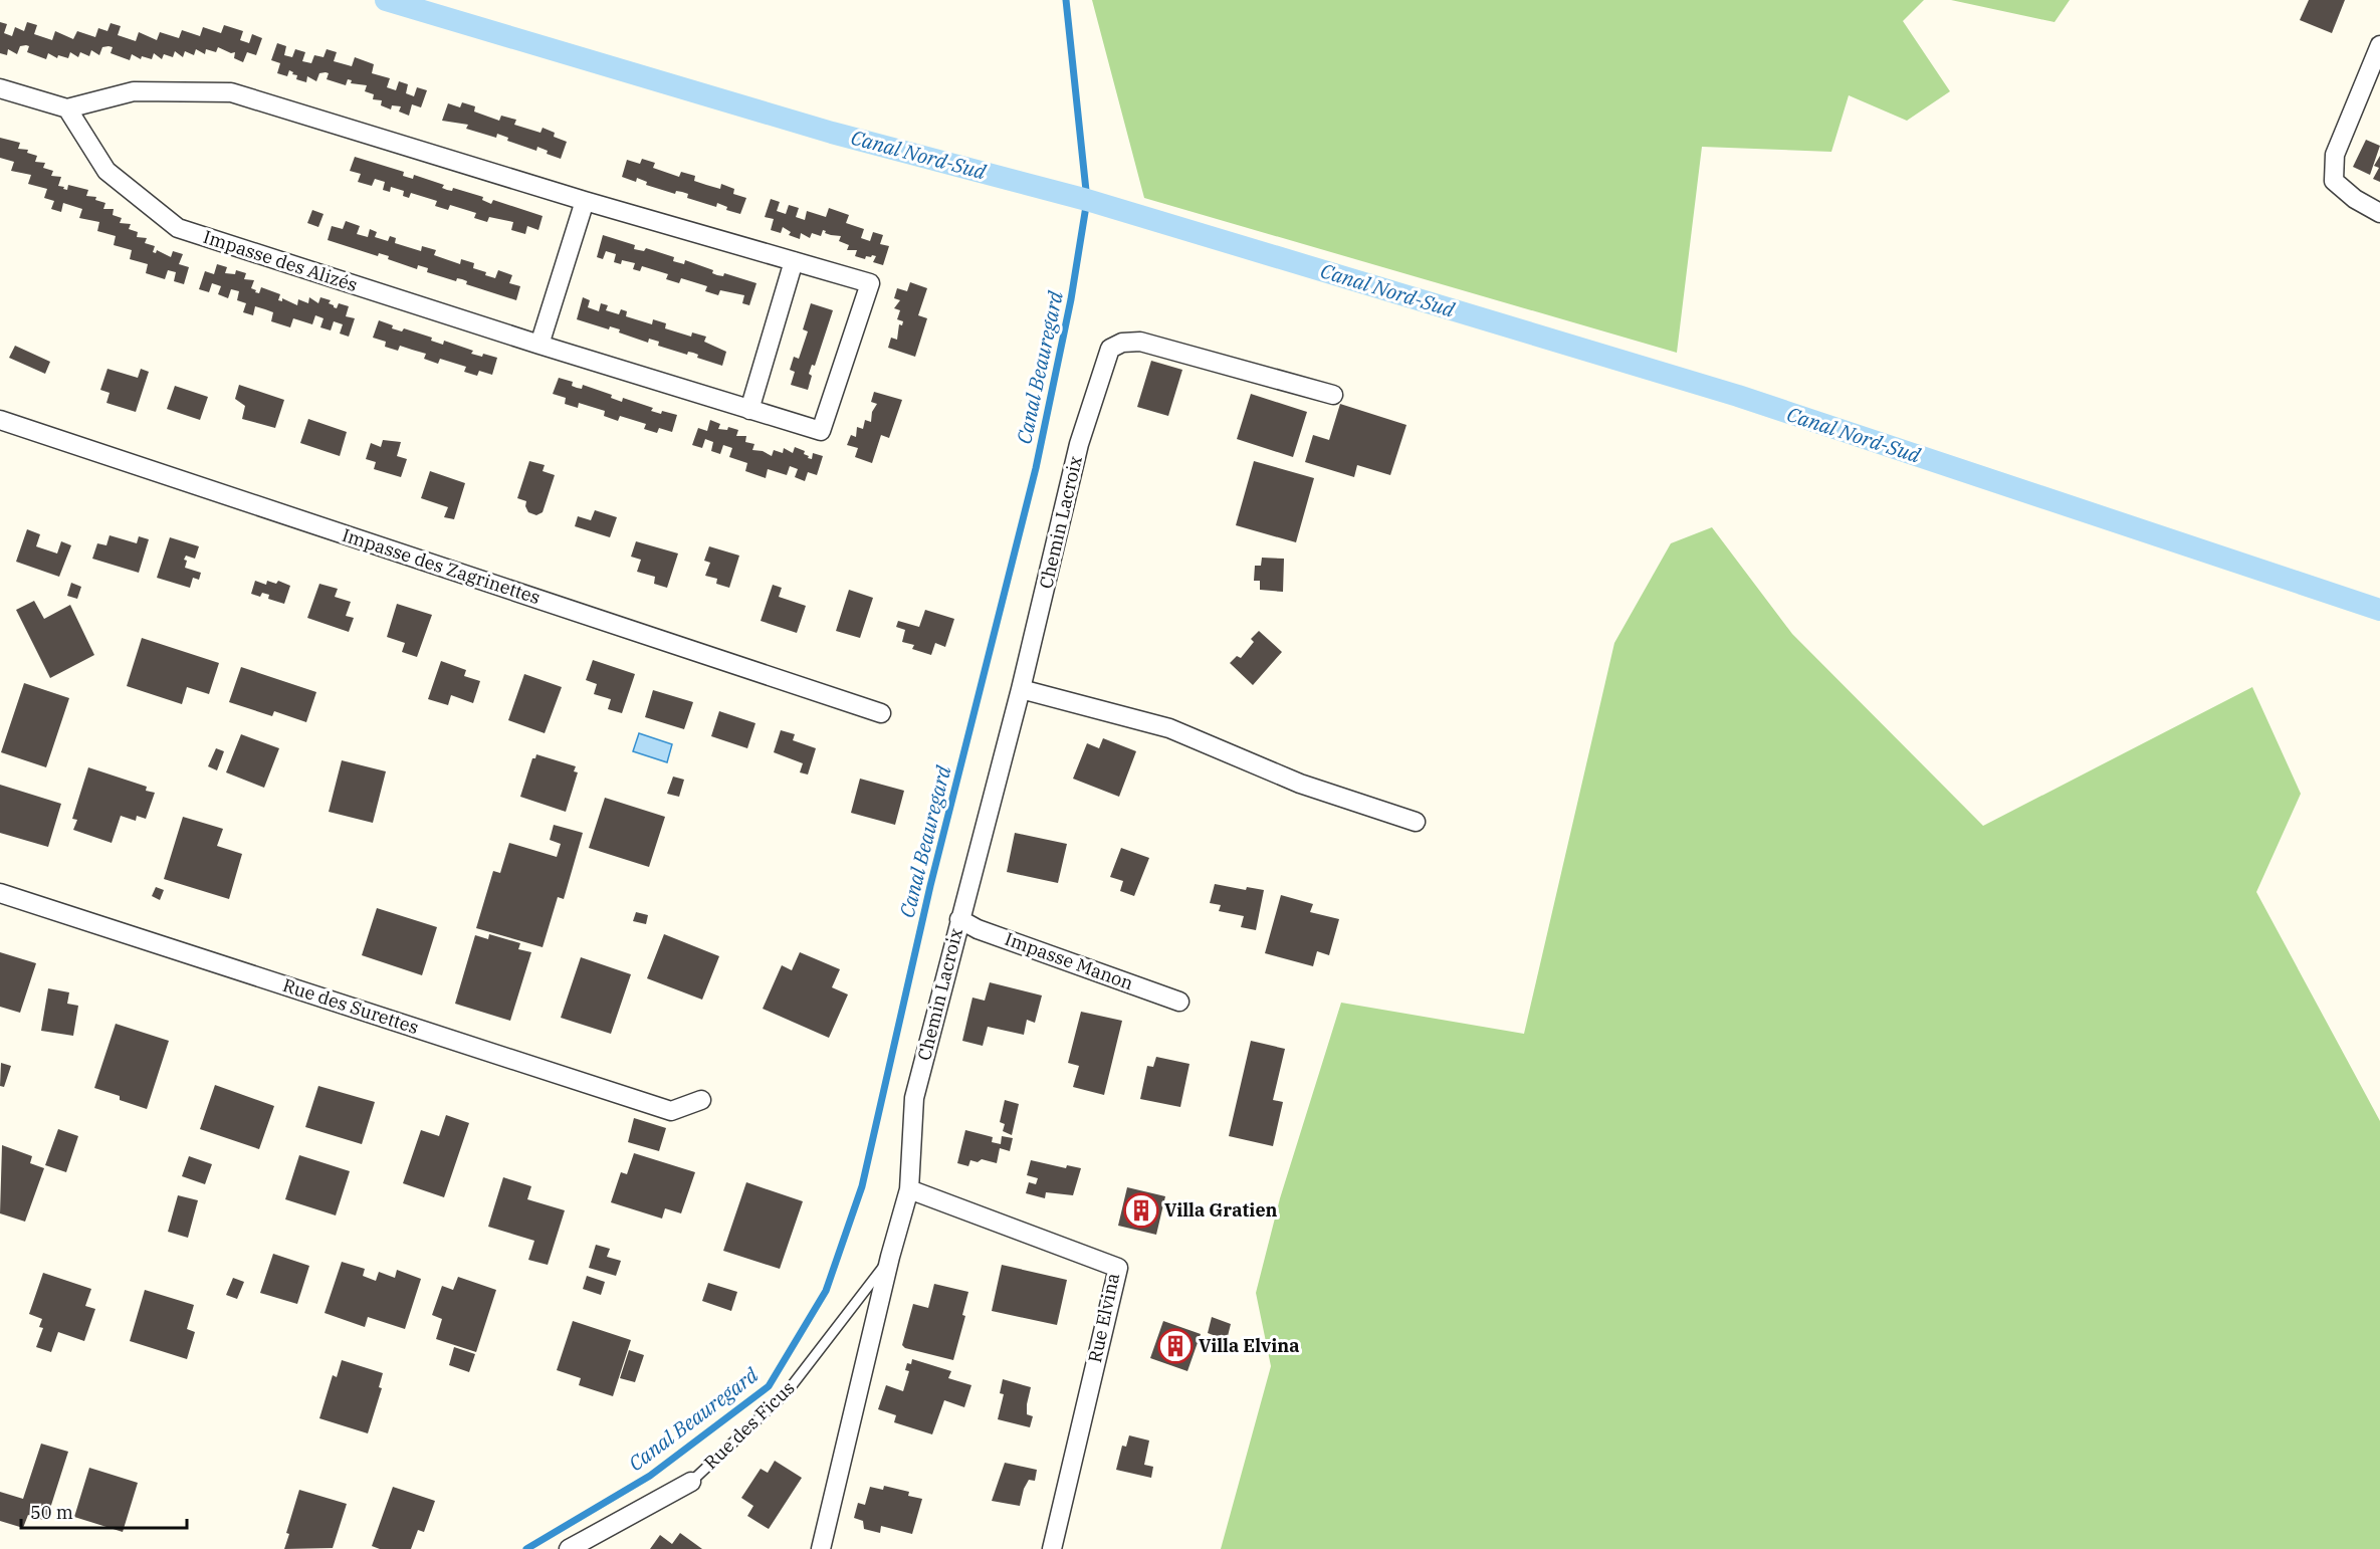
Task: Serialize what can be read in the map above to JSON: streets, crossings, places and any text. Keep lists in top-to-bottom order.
{
  "streets": {
    "street": [
      "Impasse des Alizés",
      "Chemin Lacroix",
      "Impasse des Zagrinettes",
      "Impasse Manon",
      "Rue des Surettes",
      "Rue Elvina",
      "Rue des Ficus"
    ]
  },
  "crossings": [
    ["Chemin Lacroix", "Impasse Manon"],
    ["Chemin Lacroix", "Rue Elvina"],
    ["Chemin Lacroix", "Rue des Ficus"]
  ],
  "water": ["Canal Nord-Sud", "Canal Beauregard"],
  "places": {
    "building": ["Villa Gratien", "Villa Elvina"]
  },
  "scale_bar": "50 m"
}
